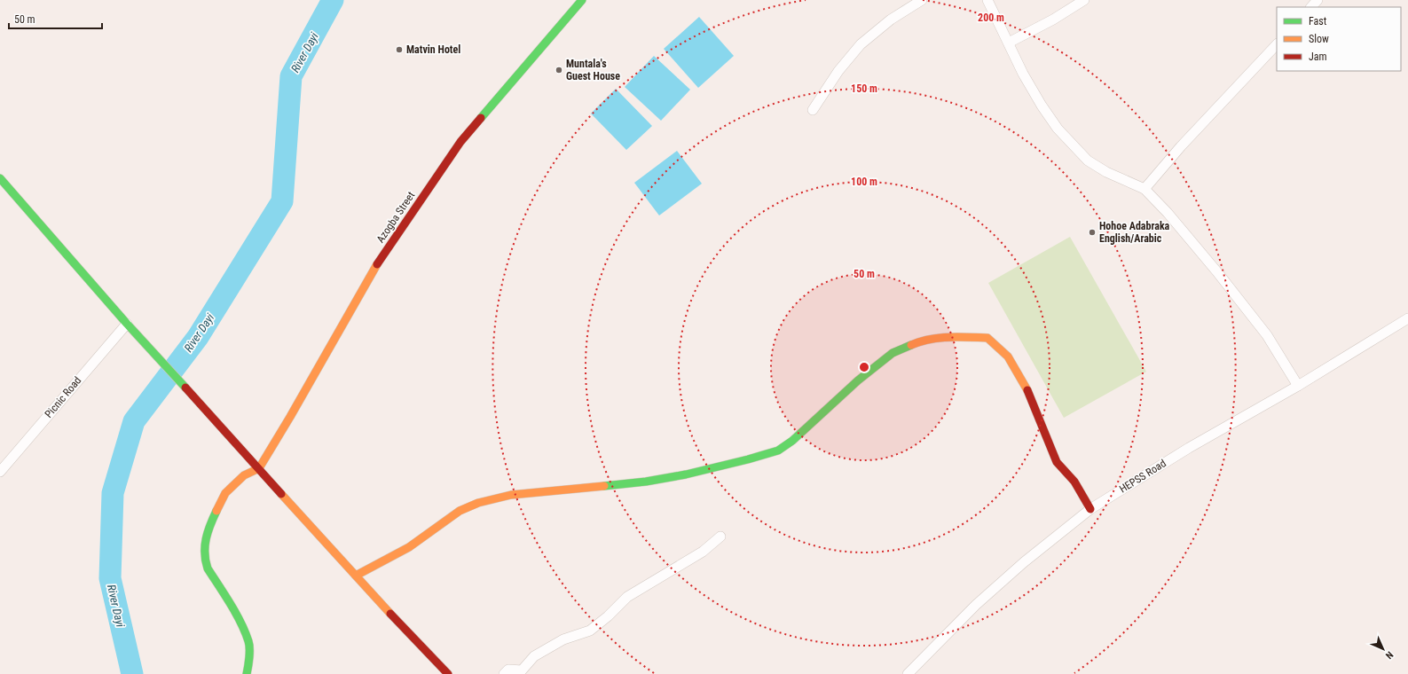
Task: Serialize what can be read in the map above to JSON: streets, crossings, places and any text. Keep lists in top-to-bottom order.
{
  "streets": {
    "main road": ["Azogba Street"],
    "street": ["Picnic Road", "HEPSS Road"]
  },
  "water": ["River Dayi"],
  "places": ["Matvin Hotel", "Muntala's Guest House", "Hohoe Adabraka English/Arabic"],
  "legend": ["Fast", "Slow", "Jam"],
  "scale_bar": "50 m",
  "north": "bottom right",
  "rings": [
    "200 m",
    "150 m",
    "100 m",
    "50 m"
  ]
}
